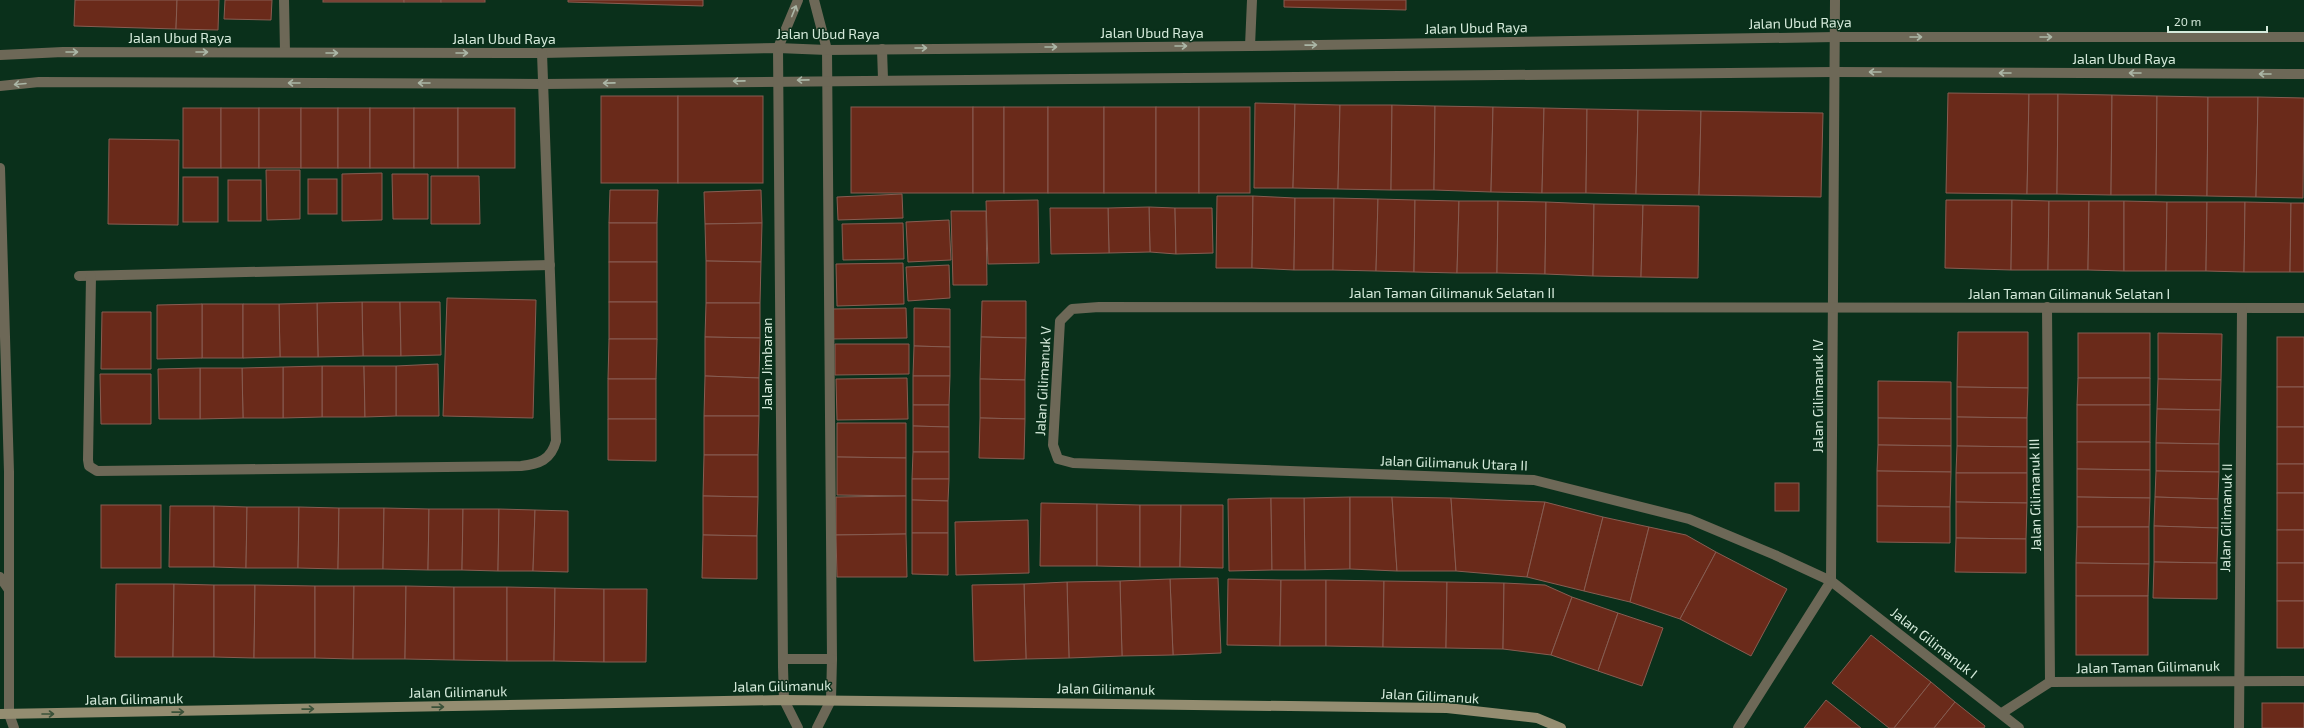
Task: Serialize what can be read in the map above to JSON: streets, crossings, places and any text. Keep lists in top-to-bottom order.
{
  "streets": {
    "street": [
      "Jalan Ubud Raya",
      "Jalan Taman Gilimanuk Selatan II",
      "Jalan Taman Gilimanuk Selatan I",
      "Jalan Jimbaran",
      "Jalan Gilimanuk V",
      "Jalan Gilimanuk IV",
      "Jalan Gilimanuk Utara II",
      "Jalan Gilimanuk III",
      "Jalan Gilimanuk II",
      "Jalan Gilimanuk I",
      "Jalan Taman Gilimanuk",
      "Jalan Gilimanuk"
    ]
  },
  "crossings": [
    ["Jalan Ubud Raya", "Jalan Jimbaran"],
    ["Jalan Ubud Raya", "Jalan Gilimanuk IV"],
    ["Jalan Taman Gilimanuk Selatan II", "Jalan Taman Gilimanuk Selatan I"],
    ["Jalan Taman Gilimanuk Selatan II", "Jalan Gilimanuk V"],
    ["Jalan Taman Gilimanuk Selatan II", "Jalan Gilimanuk IV"],
    ["Jalan Taman Gilimanuk Selatan I", "Jalan Gilimanuk IV"],
    ["Jalan Taman Gilimanuk Selatan I", "Jalan Gilimanuk III"],
    ["Jalan Taman Gilimanuk Selatan I", "Jalan Gilimanuk II"],
    ["Jalan Jimbaran", "Jalan Gilimanuk"],
    ["Jalan Gilimanuk V", "Jalan Gilimanuk Utara II"],
    ["Jalan Gilimanuk IV", "Jalan Gilimanuk Utara II"],
    ["Jalan Gilimanuk IV", "Jalan Gilimanuk I"],
    ["Jalan Gilimanuk Utara II", "Jalan Gilimanuk I"],
    ["Jalan Gilimanuk III", "Jalan Taman Gilimanuk"],
    ["Jalan Gilimanuk II", "Jalan Taman Gilimanuk"]
  ],
  "one_way": ["Jalan Gilimanuk"],
  "scale_bar": "20 m"
}
